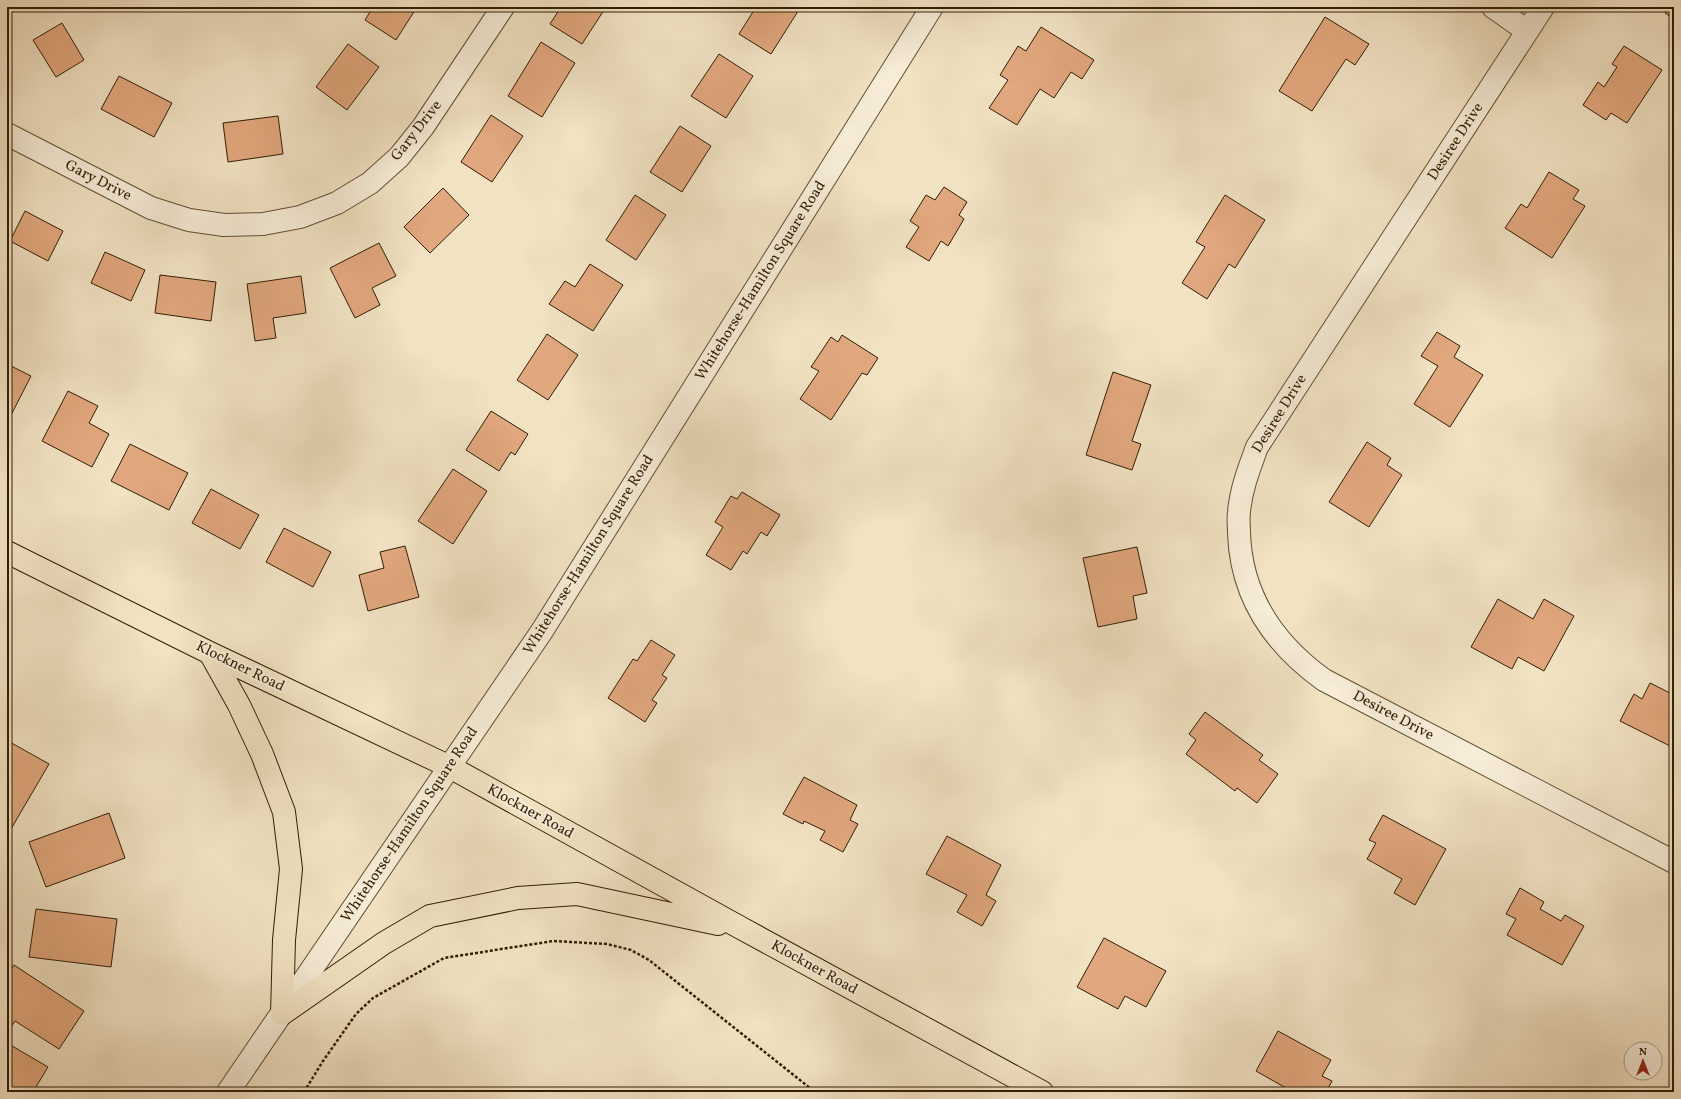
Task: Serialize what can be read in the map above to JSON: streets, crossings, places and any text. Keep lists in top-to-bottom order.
{
  "streets": {
    "main road": ["Klockner Road"],
    "street": ["Gary Drive", "Desiree Drive", "Whitehorse-Hamilton Square Road"]
  },
  "crossings": [
    ["Whitehorse-Hamilton Square Road", "Klockner Road"]
  ],
  "north": "top"
}
